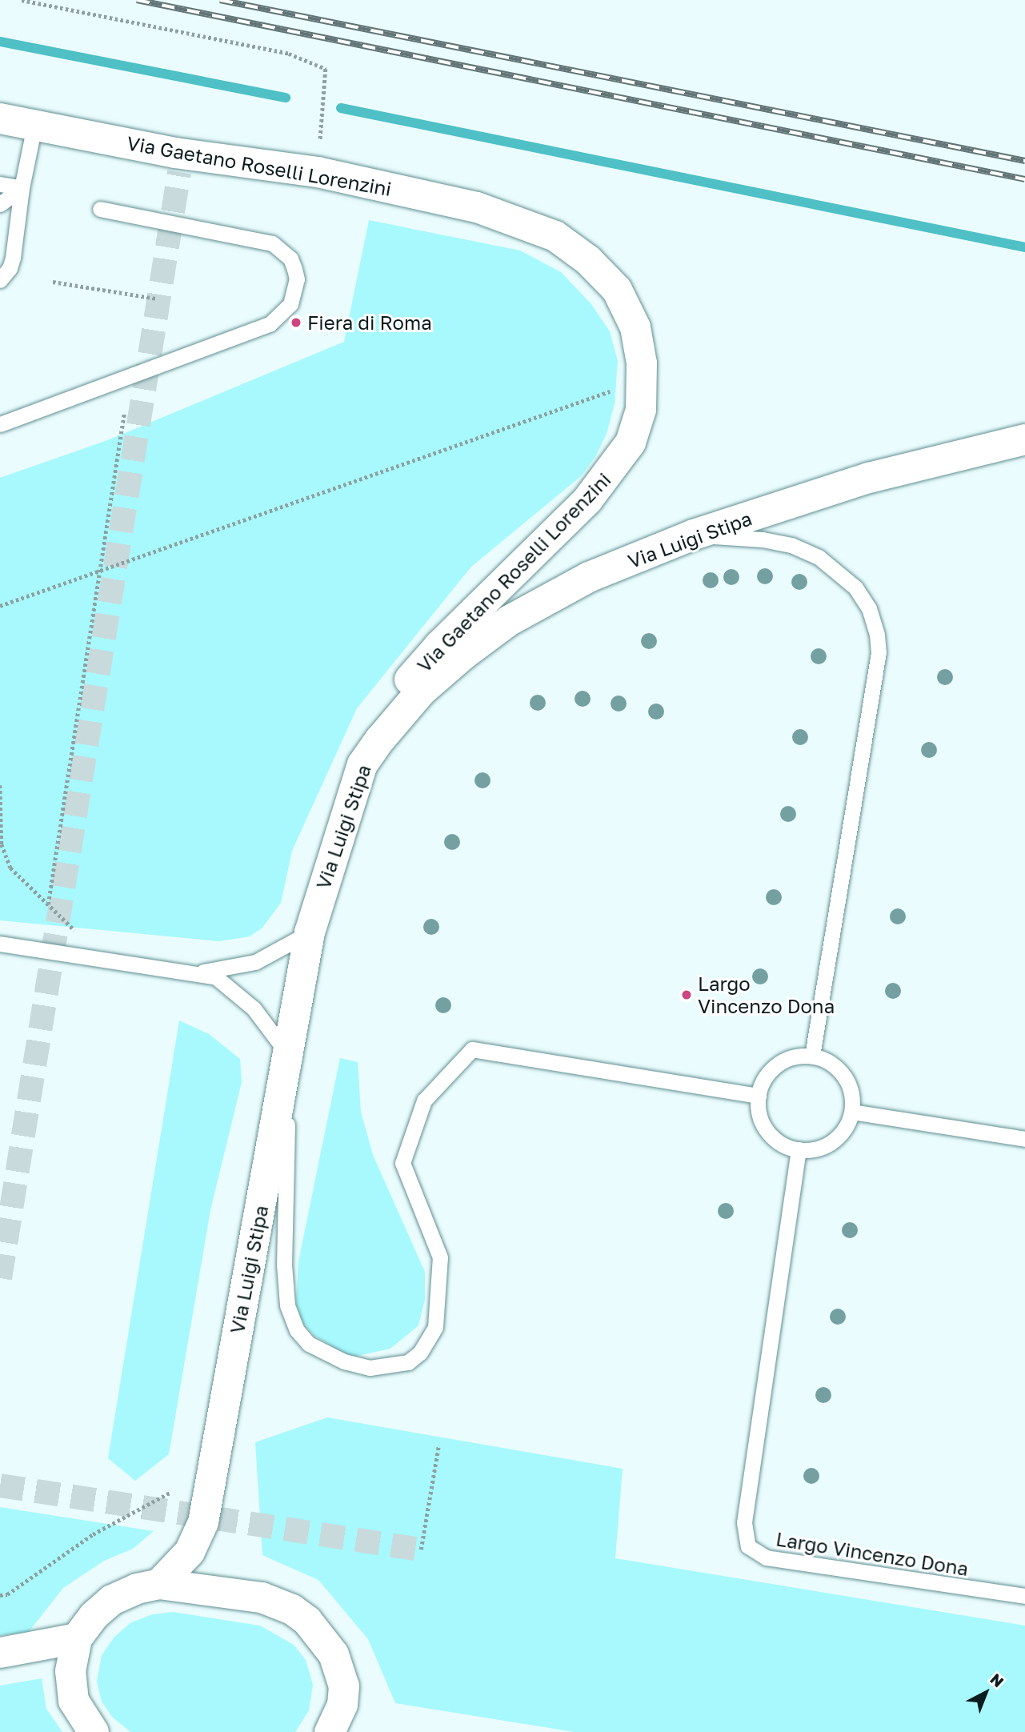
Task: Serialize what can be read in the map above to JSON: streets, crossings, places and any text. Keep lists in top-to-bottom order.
{
  "streets": {
    "street": ["Via Gaetano Roselli Lorenzini", "Via Luigi Stipa"],
    "lane": ["Largo Vincenzo Dona"]
  },
  "crossings": [
    ["Via Gaetano Roselli Lorenzini", "Via Luigi Stipa"]
  ],
  "places": ["Fiera di Roma", "Largo Vincenzo Dona"],
  "north": "top right"
}
